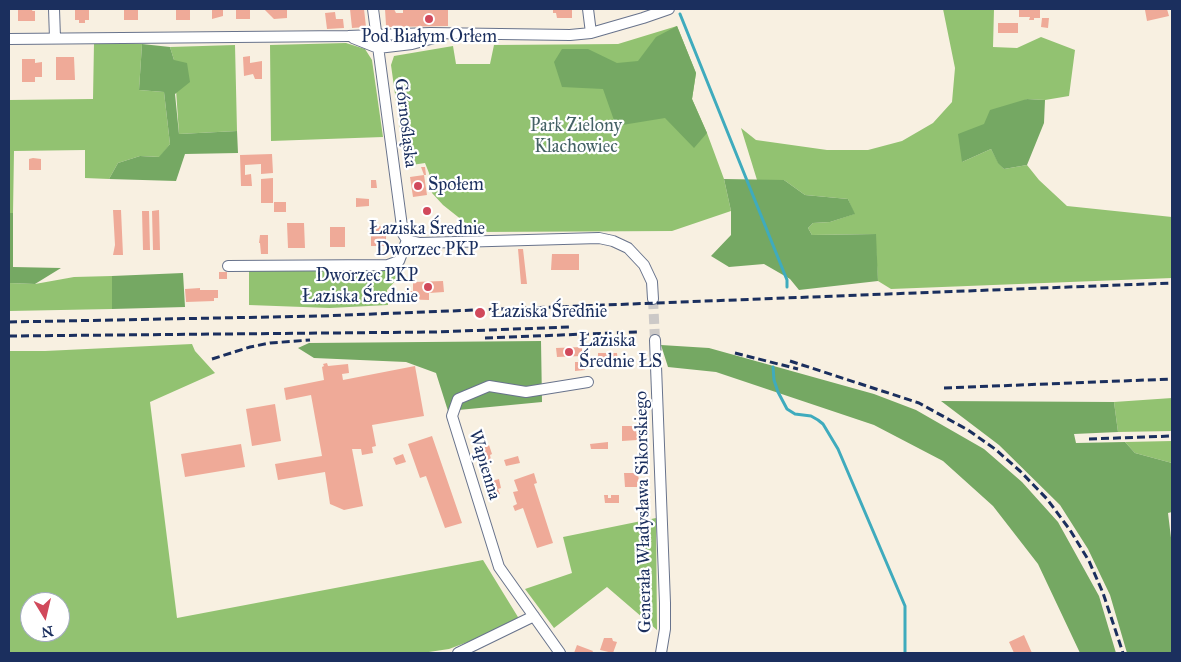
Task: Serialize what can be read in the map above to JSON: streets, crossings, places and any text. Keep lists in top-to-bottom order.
{
  "streets": {
    "street": ["Górnośląska", "Wapienna", "Generała Władysława Sikorskiego"]
  },
  "parks": ["Park Zielony Klachowiec"],
  "places": [
    "Pod Białym Orłem",
    "Społem",
    "Łaziska Średnie Dworzec PKP",
    "Dworzec PKP Łaziska Średnie",
    "Łaziska Średnie",
    "Łaziska Średnie ŁS"
  ],
  "north": "bottom"
}
